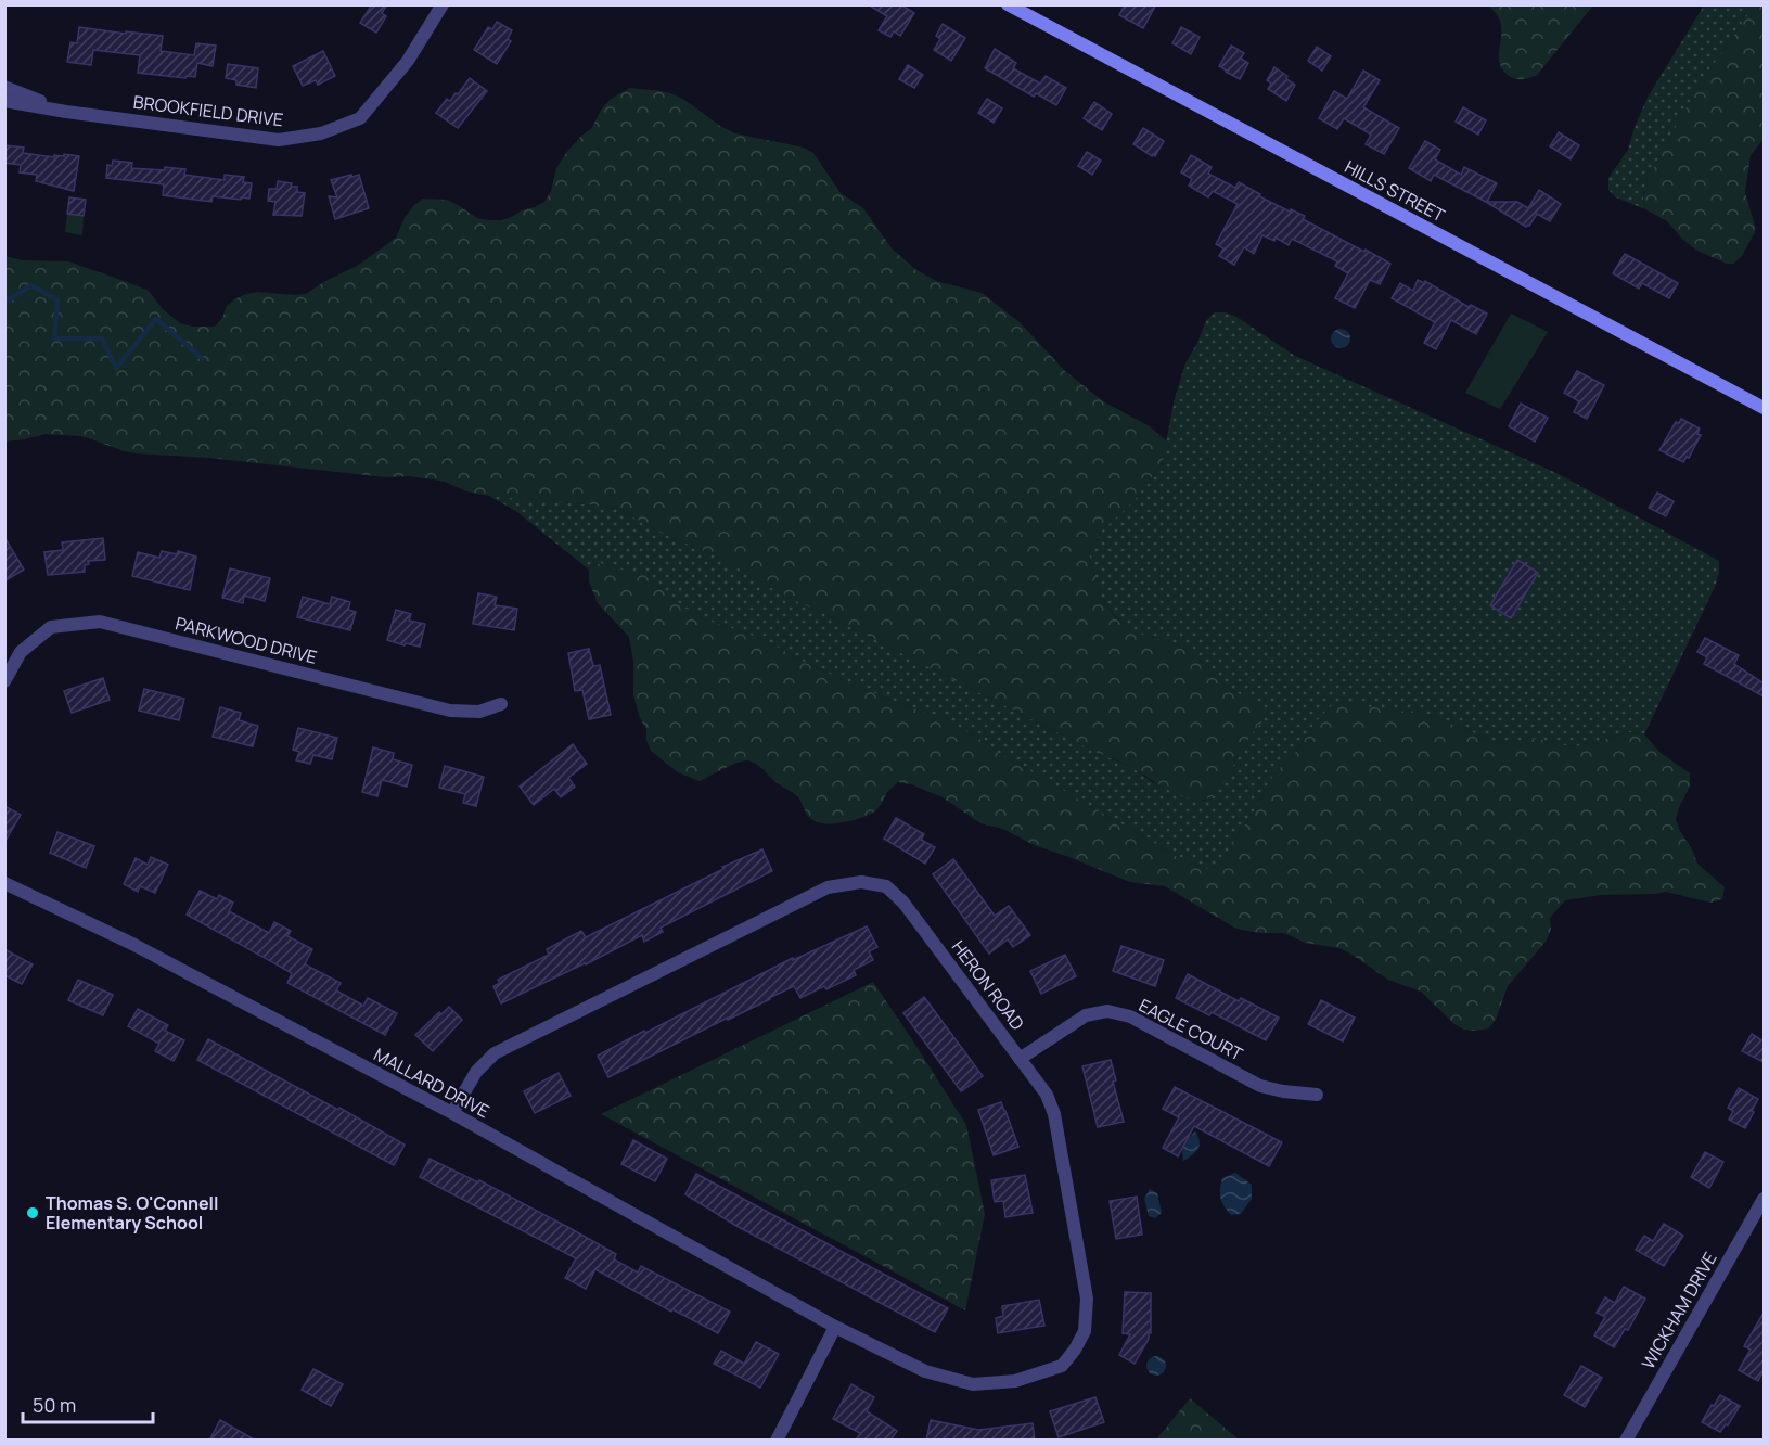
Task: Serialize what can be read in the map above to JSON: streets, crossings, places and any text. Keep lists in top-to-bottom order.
{
  "streets": {
    "street": [
      "BROOKFIELD DRIVE",
      "HILLS STREET",
      "PARKWOOD DRIVE",
      "HERON ROAD",
      "EAGLE COURT",
      "MALLARD DRIVE",
      "WICKHAM DRIVE"
    ]
  },
  "crossings": [
    ["HERON ROAD", "EAGLE COURT"],
    ["HERON ROAD", "MALLARD DRIVE"]
  ],
  "places": ["Thomas S. O'Connell Elementary School"],
  "scale_bar": "50 m"
}
